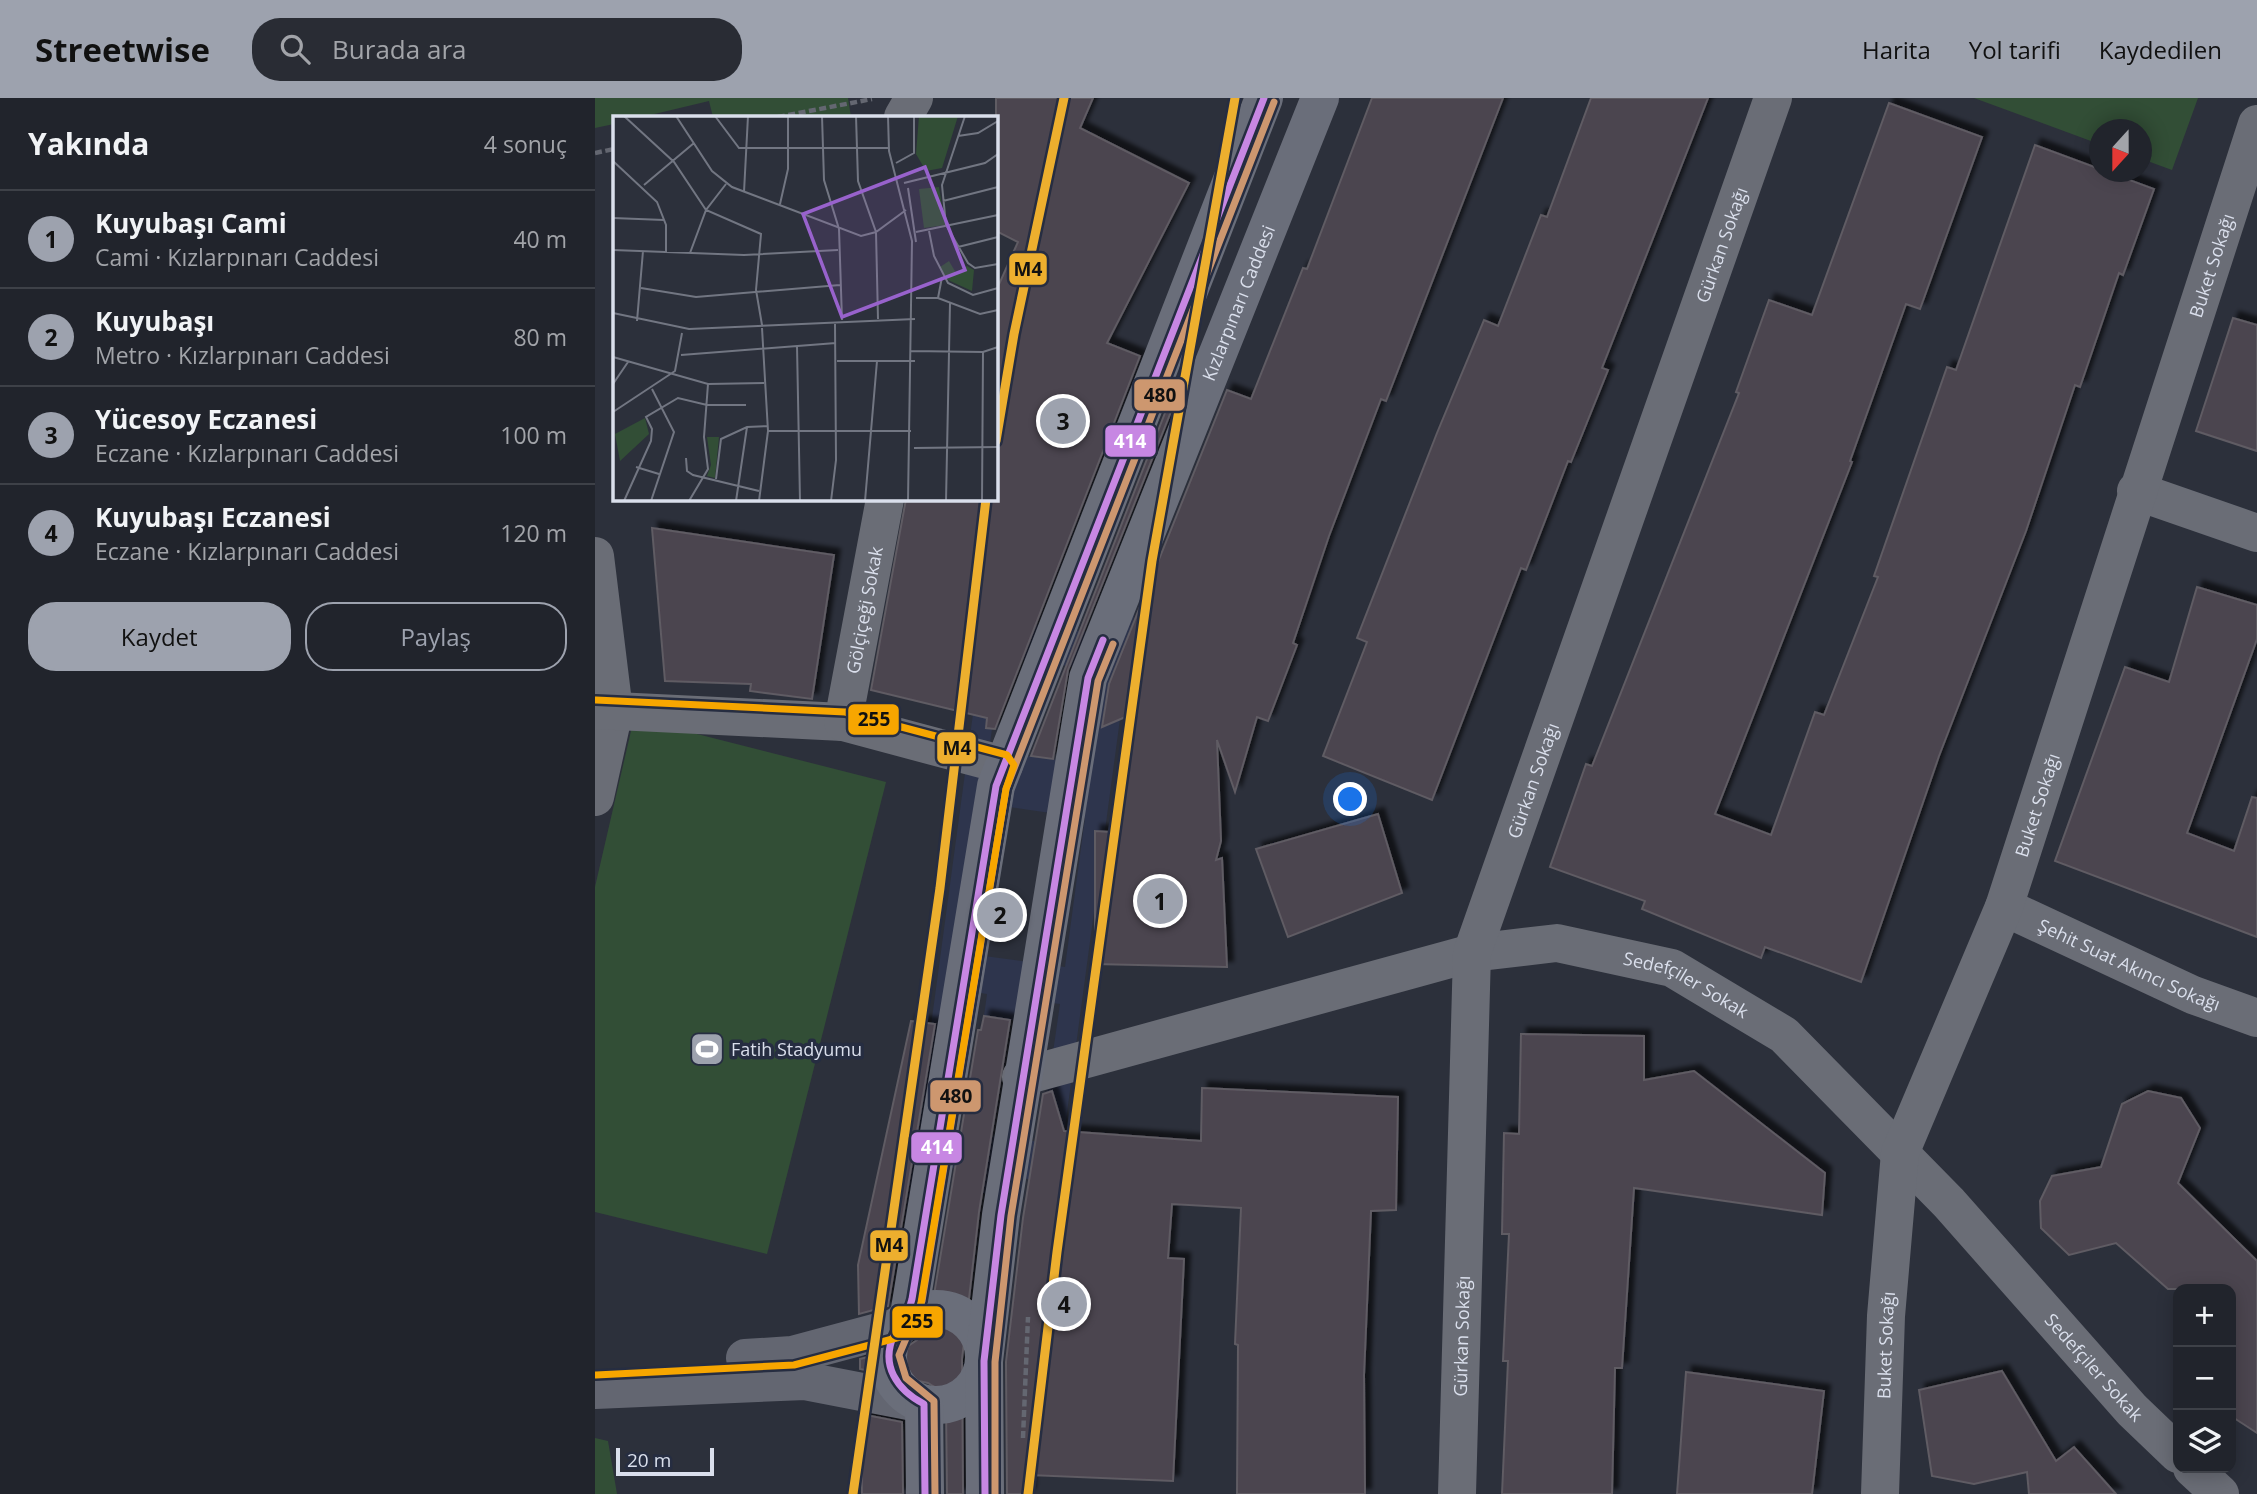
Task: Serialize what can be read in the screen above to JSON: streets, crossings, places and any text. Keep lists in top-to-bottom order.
{
  "streets": {
    "main road": ["Kızlarpınarı Caddesi"],
    "street": [
      "Gürkan Sokağı",
      "Buket Sokağı",
      "Gölçiçeği Sokak",
      "Şehit Suat Akıncı Sokağı",
      "Sedefçiler Sokak"
    ]
  },
  "crossings": [
    ["Gürkan Sokağı", "Sedefçiler Sokak"],
    ["Buket Sokağı", "Şehit Suat Akıncı Sokağı"],
    ["Buket Sokağı", "Sedefçiler Sokak"],
    ["Kızlarpınarı Caddesi", "Sedefçiler Sokak"]
  ],
  "places": {
    "sports": ["Fatih Stadyumu"]
  },
  "lines": [
    "transit line M4",
    "transit line 414",
    "transit line 480",
    "transit line 255"
  ],
  "scale_bar": "20 m",
  "north": "bottom",
  "page": {
    "header": "Streetwise",
    "search": "Burada ara",
    "nav": ["Harita", "Yol tarifi", "Kaydedilen"],
    "heading": ["Yakında", "4 sonuç"],
    "list": [
      {
        "mark": "1",
        "name": "Kuyubaşı Cami",
        "note": "Cami · Kızlarpınarı Caddesi",
        "value": "40 m"
      },
      {
        "mark": "2",
        "name": "Kuyubaşı",
        "note": "Metro · Kızlarpınarı Caddesi",
        "value": "80 m"
      },
      {
        "mark": "3",
        "name": "Yücesoy Eczanesi",
        "note": "Eczane · Kızlarpınarı Caddesi",
        "value": "100 m"
      },
      {
        "mark": "4",
        "name": "Kuyubaşı Eczanesi",
        "note": "Eczane · Kızlarpınarı Caddesi",
        "value": "120 m"
      }
    ],
    "pins": [
      "3",
      "1",
      "2",
      "4"
    ],
    "buttons": ["Kaydet", "Paylaş"],
    "map_buttons": ["+", "−"],
    "scale": "20 m"
  }
}
